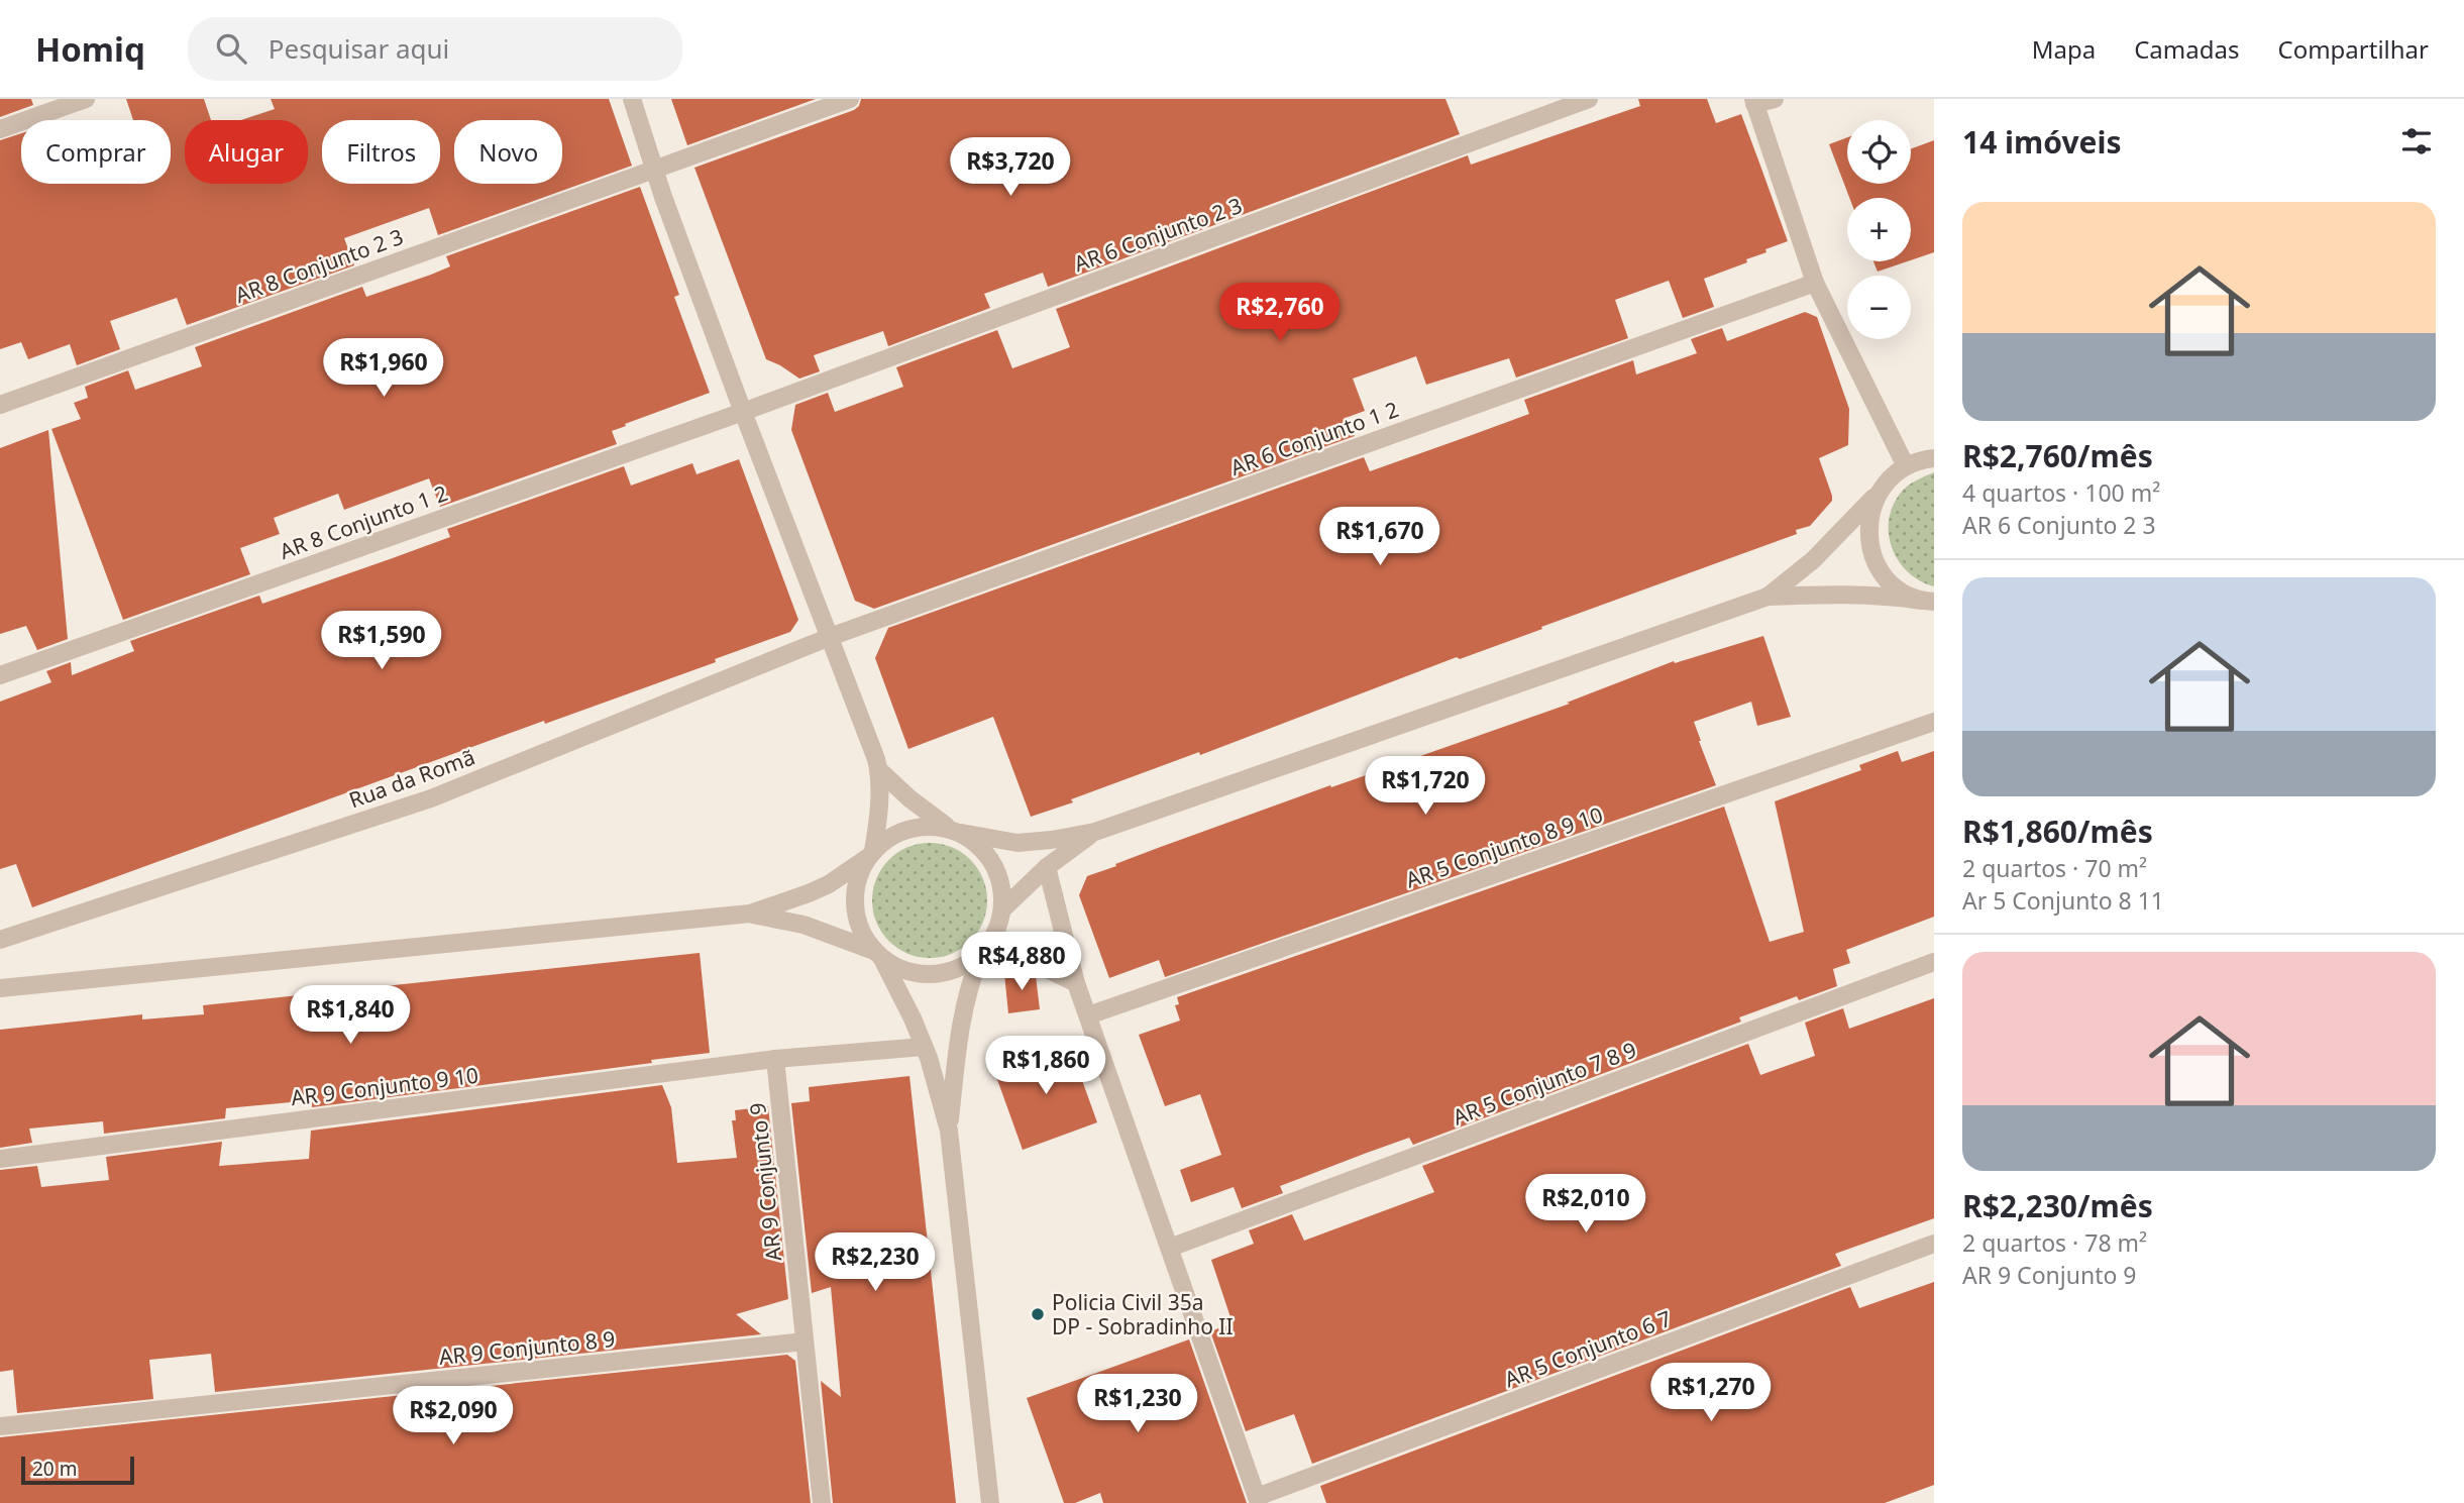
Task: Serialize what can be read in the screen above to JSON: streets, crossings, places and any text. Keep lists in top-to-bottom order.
{
  "streets": {
    "street": [
      "AR 6 Conjunto 2 3",
      "AR 8 Conjunto 2 3",
      "AR 6 Conjunto 1 2",
      "AR 8 Conjunto 1 2",
      "Rua da Romã",
      "AR 5 Conjunto 8 9 10",
      "AR 5 Conjunto 7 8 9",
      "AR 9 Conjunto 9 10",
      "AR 9 Conjunto 9",
      "AR 9 Conjunto 8 9",
      "AR 5 Conjunto 6 7"
    ]
  },
  "crossings": [
    ["AR 6 Conjunto 2 3", "AR 8 Conjunto 1 2"],
    ["AR 6 Conjunto 1 2", "Rua da Romã"],
    ["AR 9 Conjunto 9 10", "AR 9 Conjunto 9"],
    ["AR 9 Conjunto 9", "AR 9 Conjunto 8 9"]
  ],
  "places": ["Policia Civil 35a DP - Sobradinho II"],
  "scale_bar": "20 m",
  "page": {
    "header": "Homiq",
    "search": "Pesquisar aqui",
    "nav": ["Mapa", "Camadas", "Compartilhar"],
    "heading": "14 imóveis",
    "map_buttons": ["+", "−"],
    "chip": [
      "Comprar",
      "Alugar",
      "Filtros",
      "Novo"
    ],
    "price": [
      "R$3,720",
      "R$2,760",
      "R$1,960",
      "R$1,670",
      "R$1,590",
      "R$1,720",
      "R$4,880",
      "R$1,840",
      "R$1,860",
      "R$2,010",
      "R$2,230",
      "R$1,270",
      "R$1,230",
      "R$2,090"
    ],
    "list": [
      {
        "name": "R$2,760/mês",
        "note": "4 quartos · 100 m² · AR 6 Conjunto 2 3"
      },
      {
        "name": "R$1,860/mês",
        "note": "2 quartos · 70 m² · Ar 5 Conjunto 8 11"
      },
      {
        "name": "R$2,230/mês",
        "note": "2 quartos · 78 m² · AR 9 Conjunto 9"
      }
    ],
    "scale": "20 m"
  }
}
